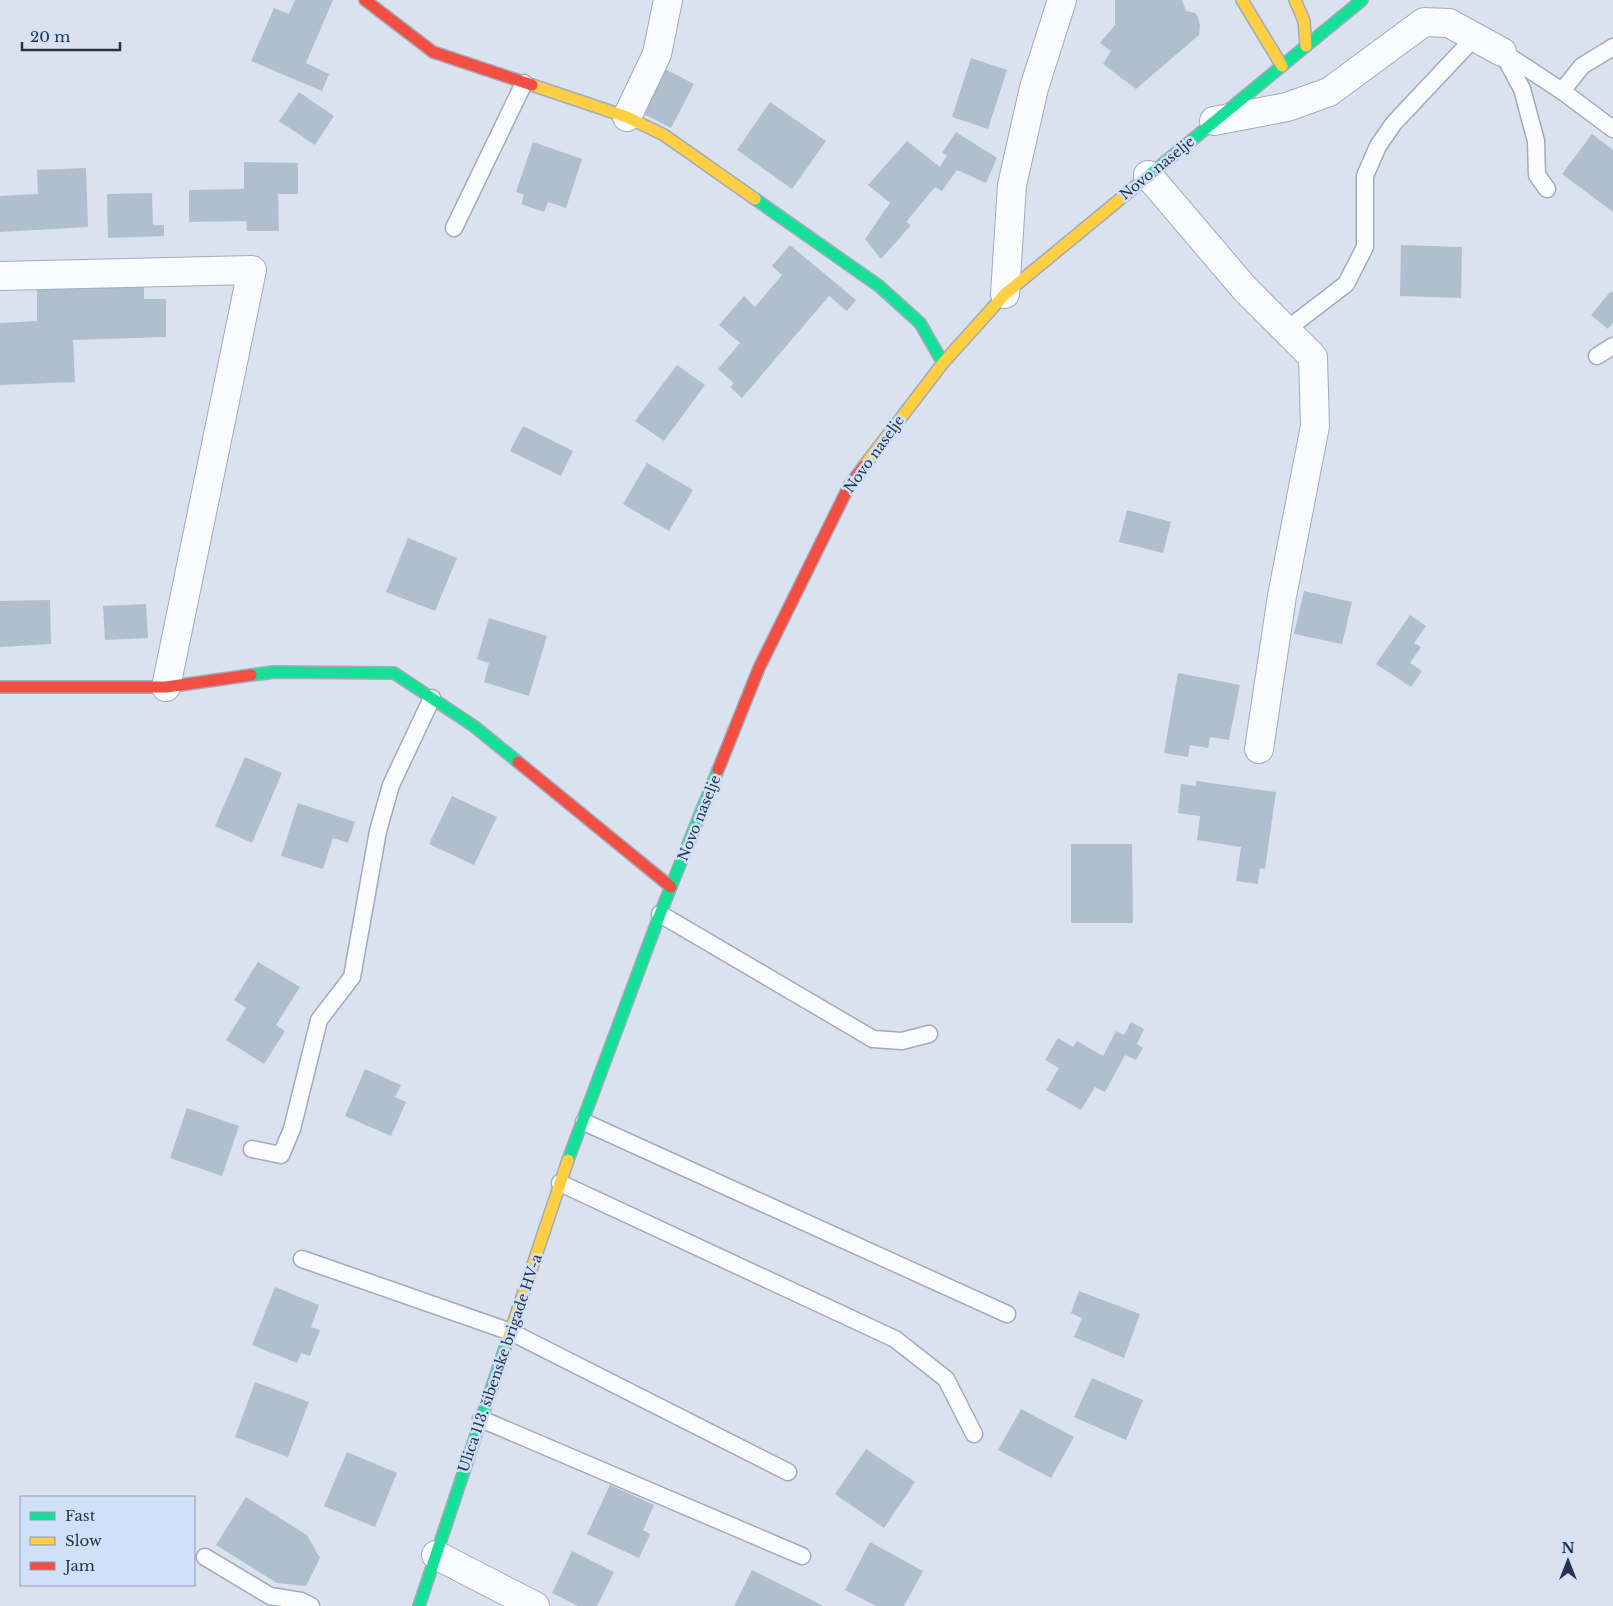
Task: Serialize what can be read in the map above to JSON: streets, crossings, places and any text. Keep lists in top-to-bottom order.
{
  "streets": {
    "main road": ["Novo naselje", "Ulica 113. šibenske brigade HV-a"]
  },
  "crossings": [
    ["Novo naselje", "Ulica 113. šibenske brigade HV-a"]
  ],
  "legend": ["Fast", "Slow", "Jam"],
  "scale_bar": "20 m",
  "north": "top"
}
